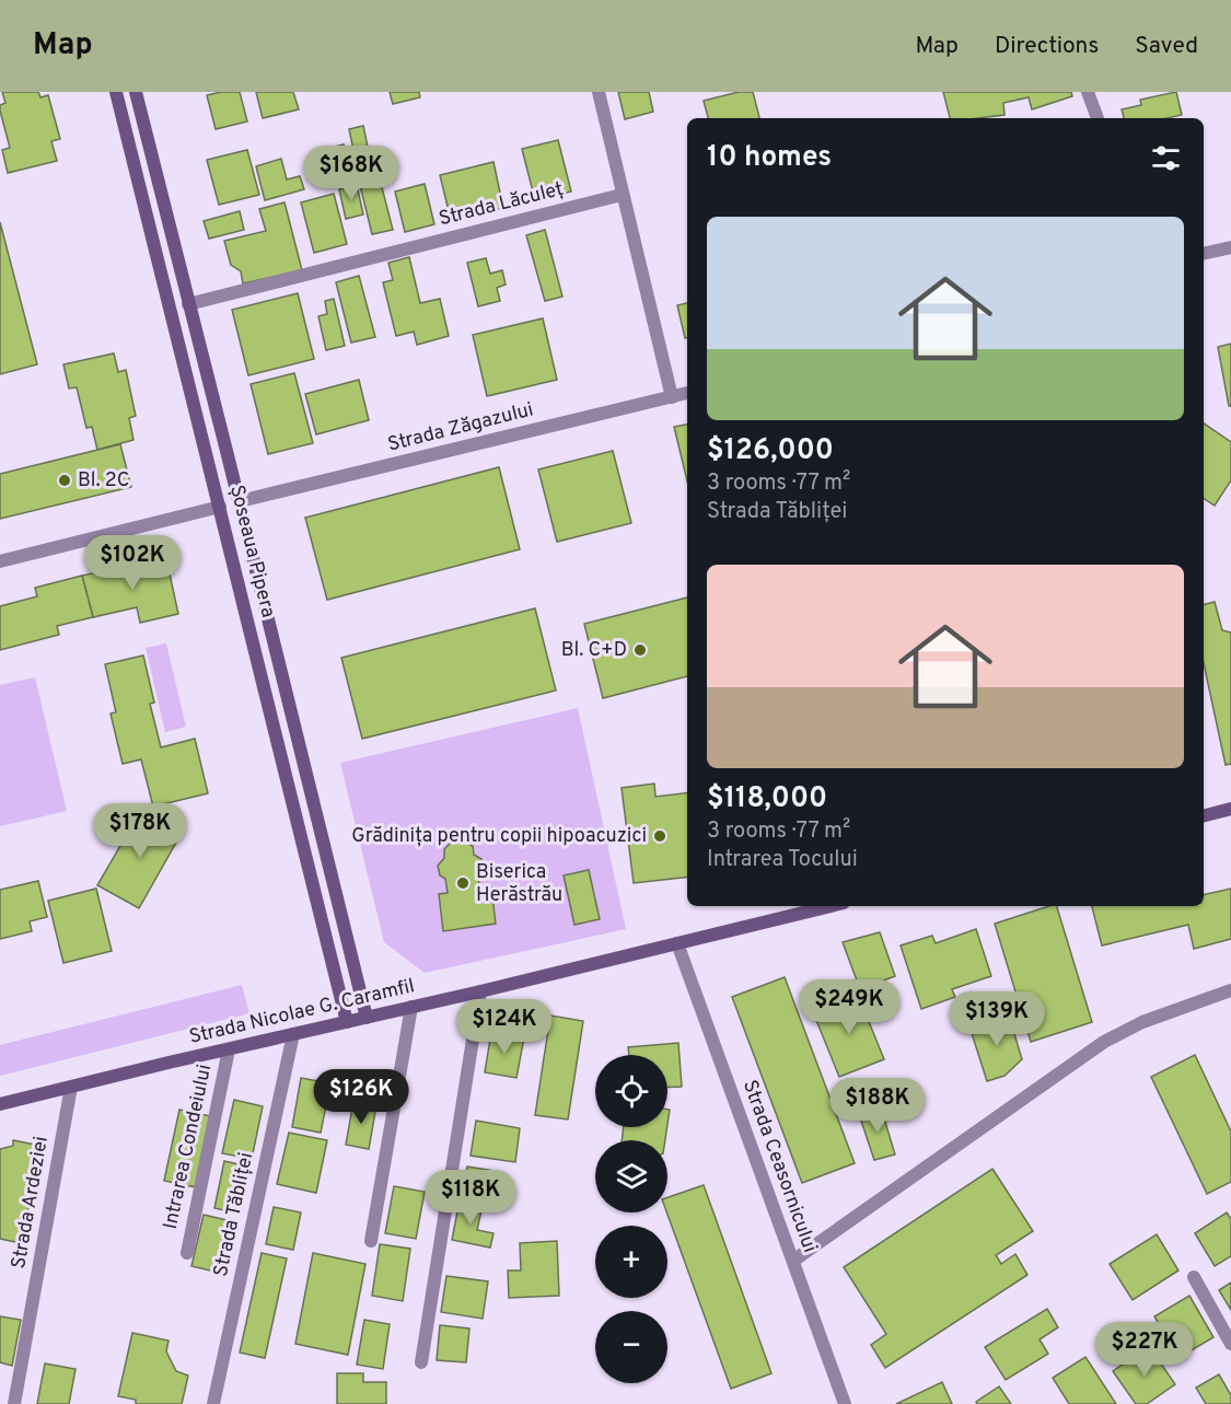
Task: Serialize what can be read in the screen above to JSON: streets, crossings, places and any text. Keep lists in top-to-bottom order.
{
  "streets": {
    "main road": ["Șoseaua Pipera", "Strada Nicolae G. Caramfil"],
    "street": [
      "Strada Lăculeț",
      "Strada Zăgazului",
      "Intrarea Condeiului",
      "Strada Ceasornicului",
      "Strada Ardeziei",
      "Strada Tăbliței"
    ]
  },
  "crossings": [
    ["Strada Lăculeț", "Șoseaua Pipera"],
    ["Strada Zăgazului", "Șoseaua Pipera"],
    ["Șoseaua Pipera", "Strada Nicolae G. Caramfil"],
    ["Strada Nicolae G. Caramfil", "Intrarea Condeiului"],
    ["Strada Nicolae G. Caramfil", "Strada Ceasornicului"],
    ["Strada Nicolae G. Caramfil", "Strada Ardeziei"],
    ["Strada Nicolae G. Caramfil", "Strada Tăbliței"]
  ],
  "places": [
    "Bl. 2C",
    "Bl. C+D",
    "Grădinița pentru copii hipoacuzici",
    "Biserica Herăstrău"
  ],
  "page": {
    "header": "Map",
    "nav": ["Map", "Directions", "Saved"],
    "heading": "10 homes",
    "price": [
      "$168K",
      "$102K",
      "$178K",
      "$249K",
      "$139K",
      "$124K",
      "$126K",
      "$188K",
      "$118K",
      "$227K"
    ],
    "list": [
      {
        "name": "$126,000",
        "note": "3 rooms · 77 m² · Strada Tăbliței"
      },
      {
        "name": "$118,000",
        "note": "3 rooms · 77 m² · Intrarea Tocului"
      }
    ],
    "map_buttons": ["+", "−"]
  }
}
